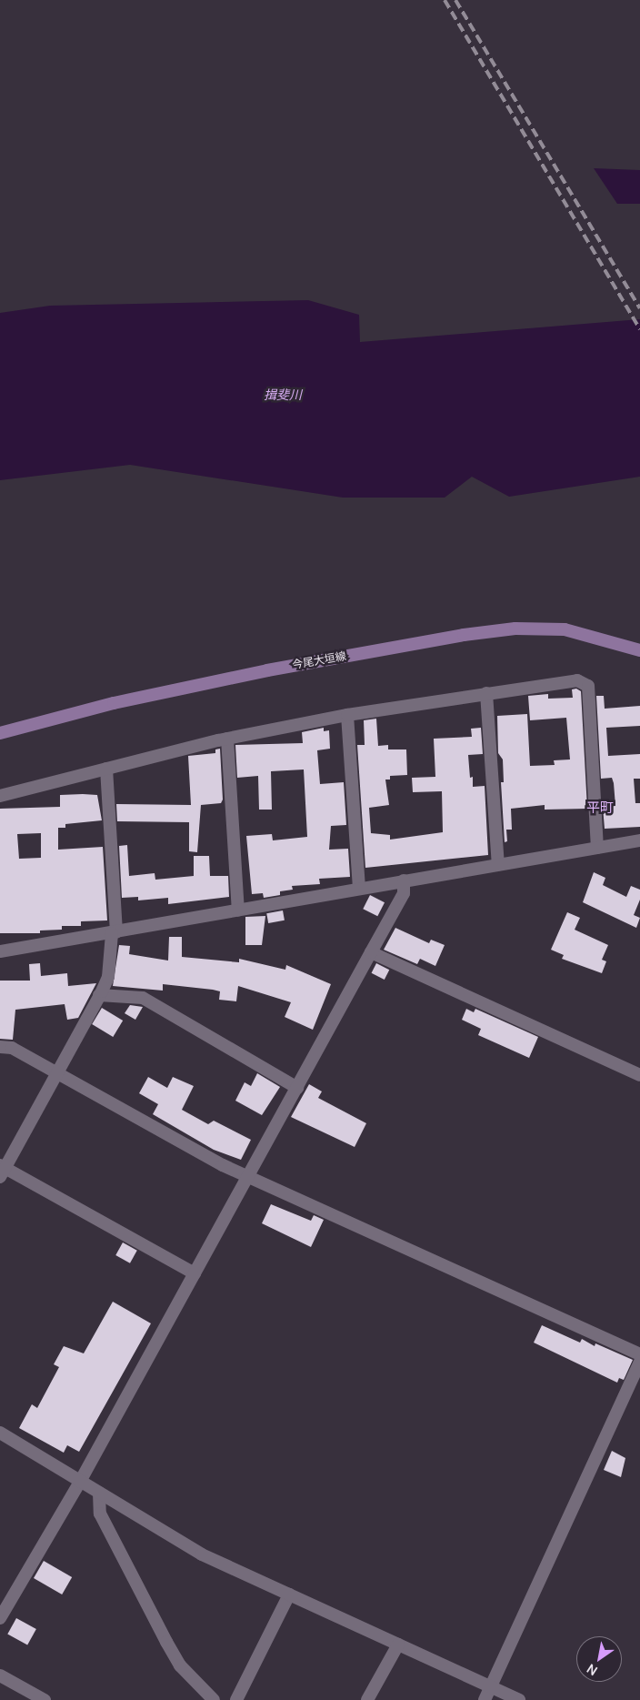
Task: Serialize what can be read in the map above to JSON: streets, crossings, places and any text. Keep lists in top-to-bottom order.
{
  "streets": {
    "main road": ["今尾大垣線"]
  },
  "districts": ["平町"],
  "water": ["揖斐川"],
  "north": "bottom left"
}
